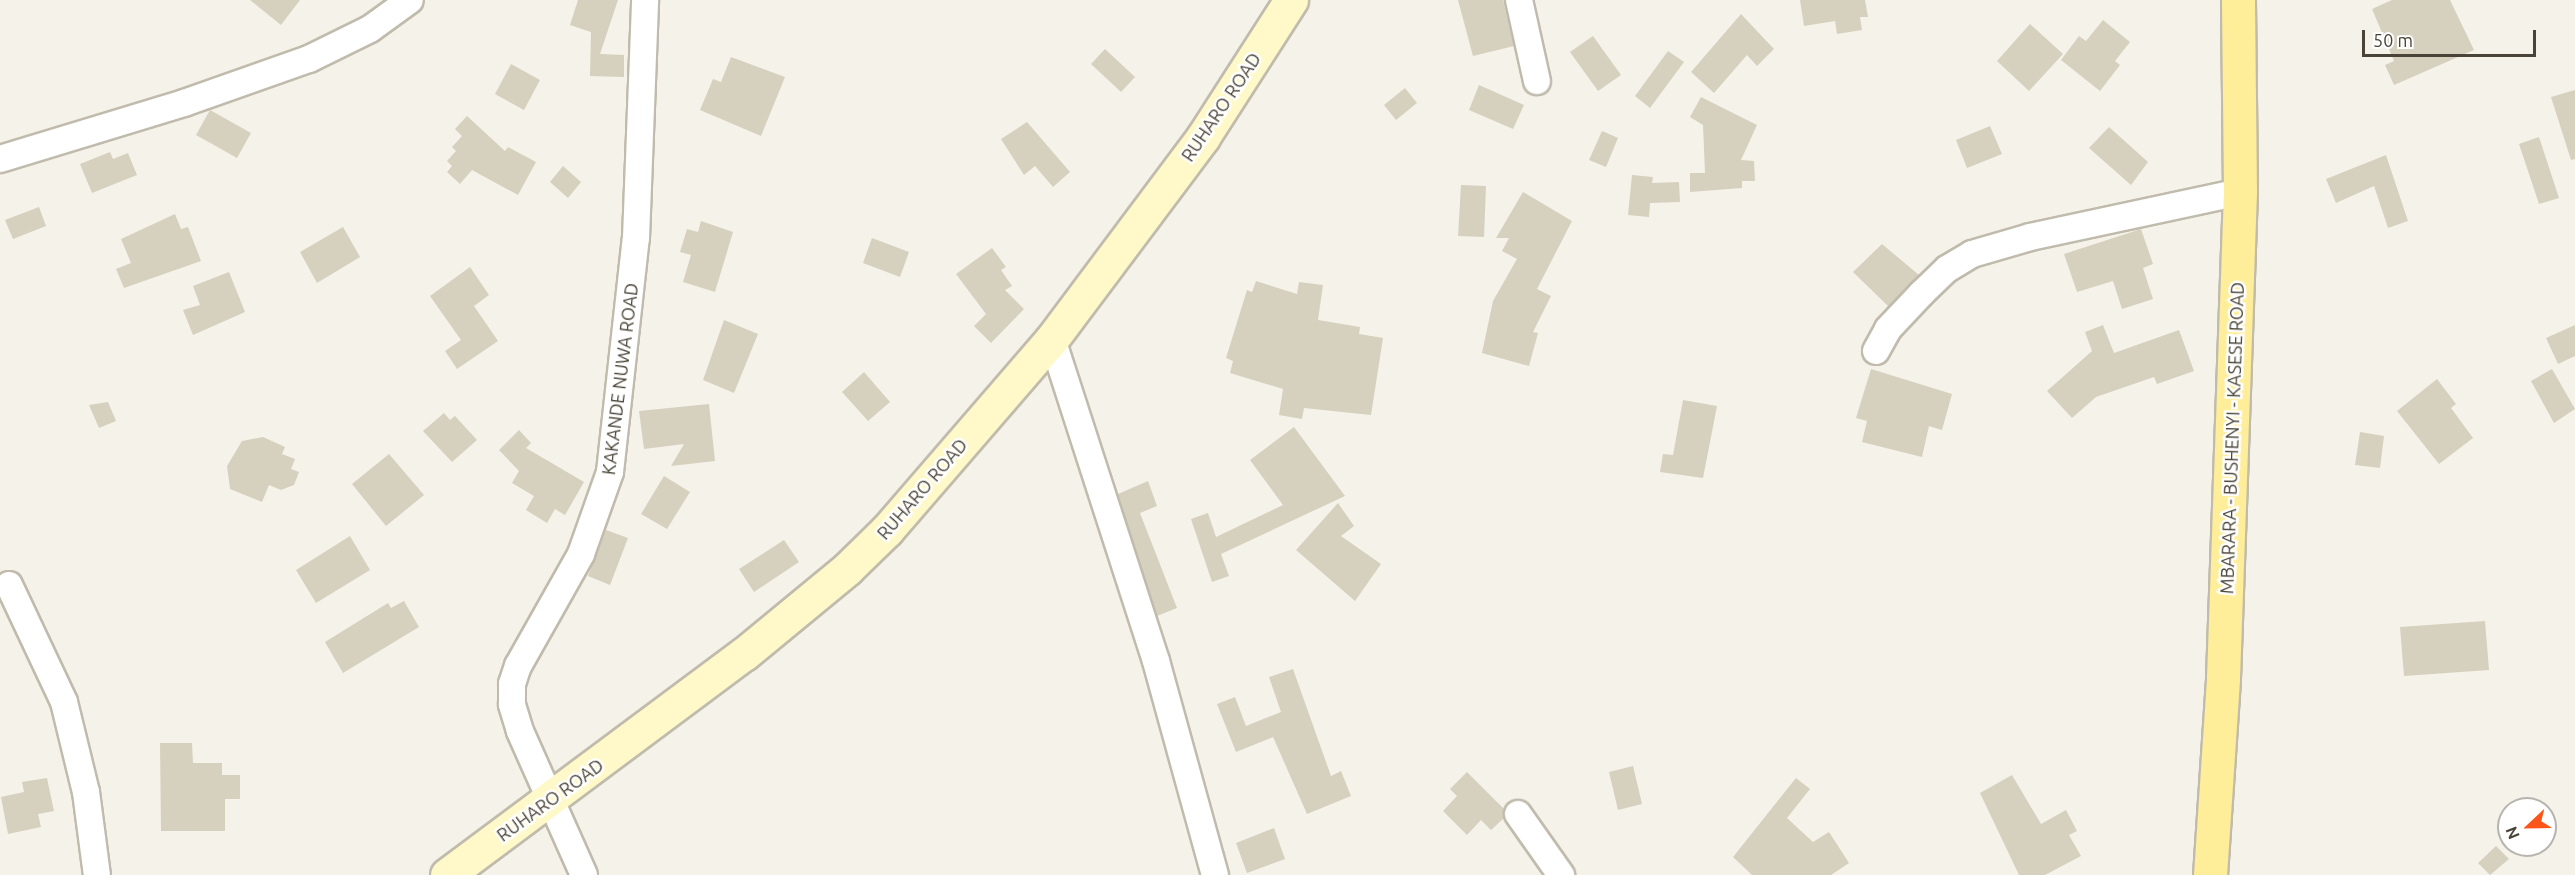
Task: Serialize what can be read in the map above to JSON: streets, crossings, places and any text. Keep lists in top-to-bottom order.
{
  "streets": {
    "main road": ["MBARARA - BUSHENYI - KASESE ROAD"],
    "street": ["RUHARO ROAD", "KAKANDE NUWA ROAD"]
  },
  "crossings": [
    ["RUHARO ROAD", "KAKANDE NUWA ROAD"]
  ],
  "scale_bar": "50 m",
  "north": "left"
}
